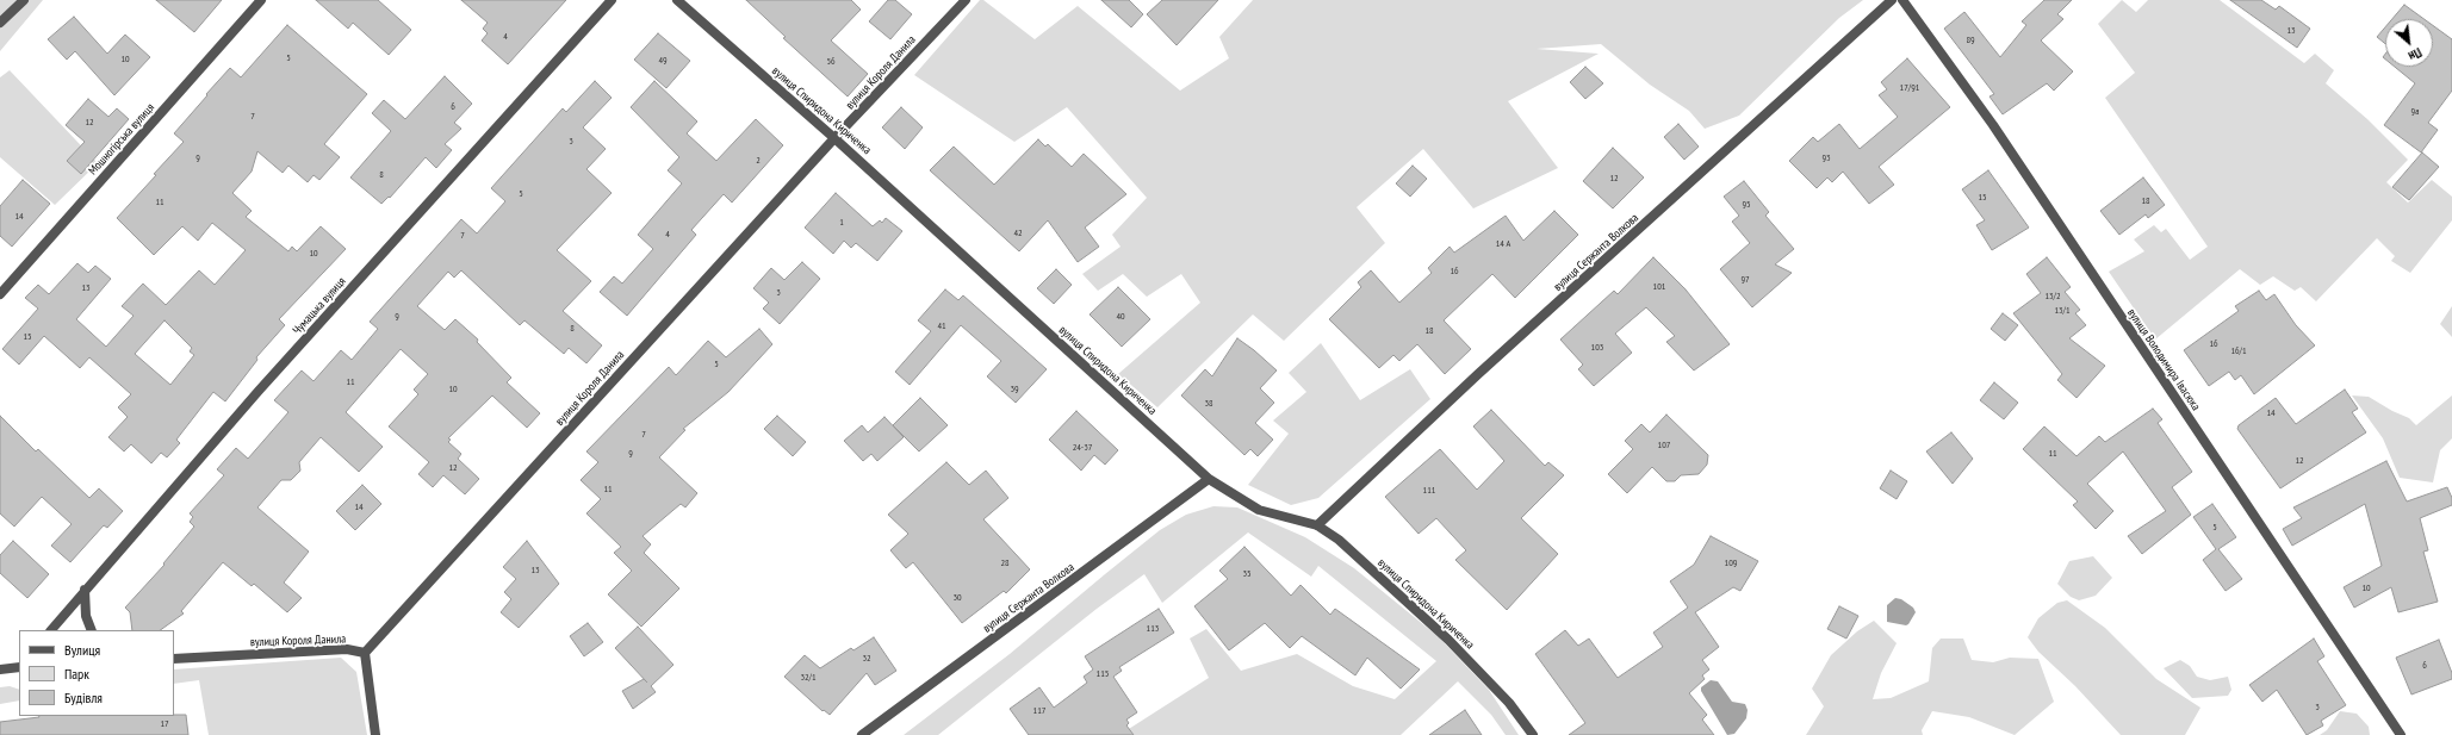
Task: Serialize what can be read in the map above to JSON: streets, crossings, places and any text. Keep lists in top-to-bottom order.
{
  "streets": {
    "street": [
      "вулиця Короля Данила",
      "вулиця Спиридона Кириченка",
      "Мошногірська вулиця",
      "вулиця Сержанта Волкова",
      "Чумацька вулиця",
      "вулиця Володимира Івасюка"
    ]
  },
  "crossings": [
    ["вулиця Короля Данила", "вулиця Спиридона Кириченка"],
    ["вулиця Спиридона Кириченка", "вулиця Сержанта Волкова"]
  ],
  "house_numbers": [
    "13",
    "4",
    "89",
    "5",
    "10",
    "49",
    "56",
    "17/91",
    "6",
    "9а",
    "7",
    "12",
    "3",
    "9",
    "93",
    "2",
    "8",
    "12",
    "5",
    "15",
    "18",
    "11",
    "95",
    "14",
    "1",
    "42",
    "4",
    "7",
    "14 А",
    "10",
    "16",
    "97",
    "101",
    "13",
    "3",
    "13/2",
    "13/1",
    "9",
    "40",
    "41",
    "8",
    "18",
    "15",
    "16",
    "103",
    "16/1",
    "5",
    "11",
    "10",
    "39",
    "38",
    "14",
    "7",
    "107",
    "24-37",
    "9",
    "11",
    "12",
    "12",
    "11",
    "111",
    "14",
    "5",
    "28",
    "109",
    "13",
    "35",
    "10",
    "30",
    "113",
    "32",
    "6",
    "115",
    "32/1",
    "3",
    "117",
    "17"
  ],
  "legend": ["Вулиця", "Парк", "Будівля"],
  "north": "bottom right"
}
